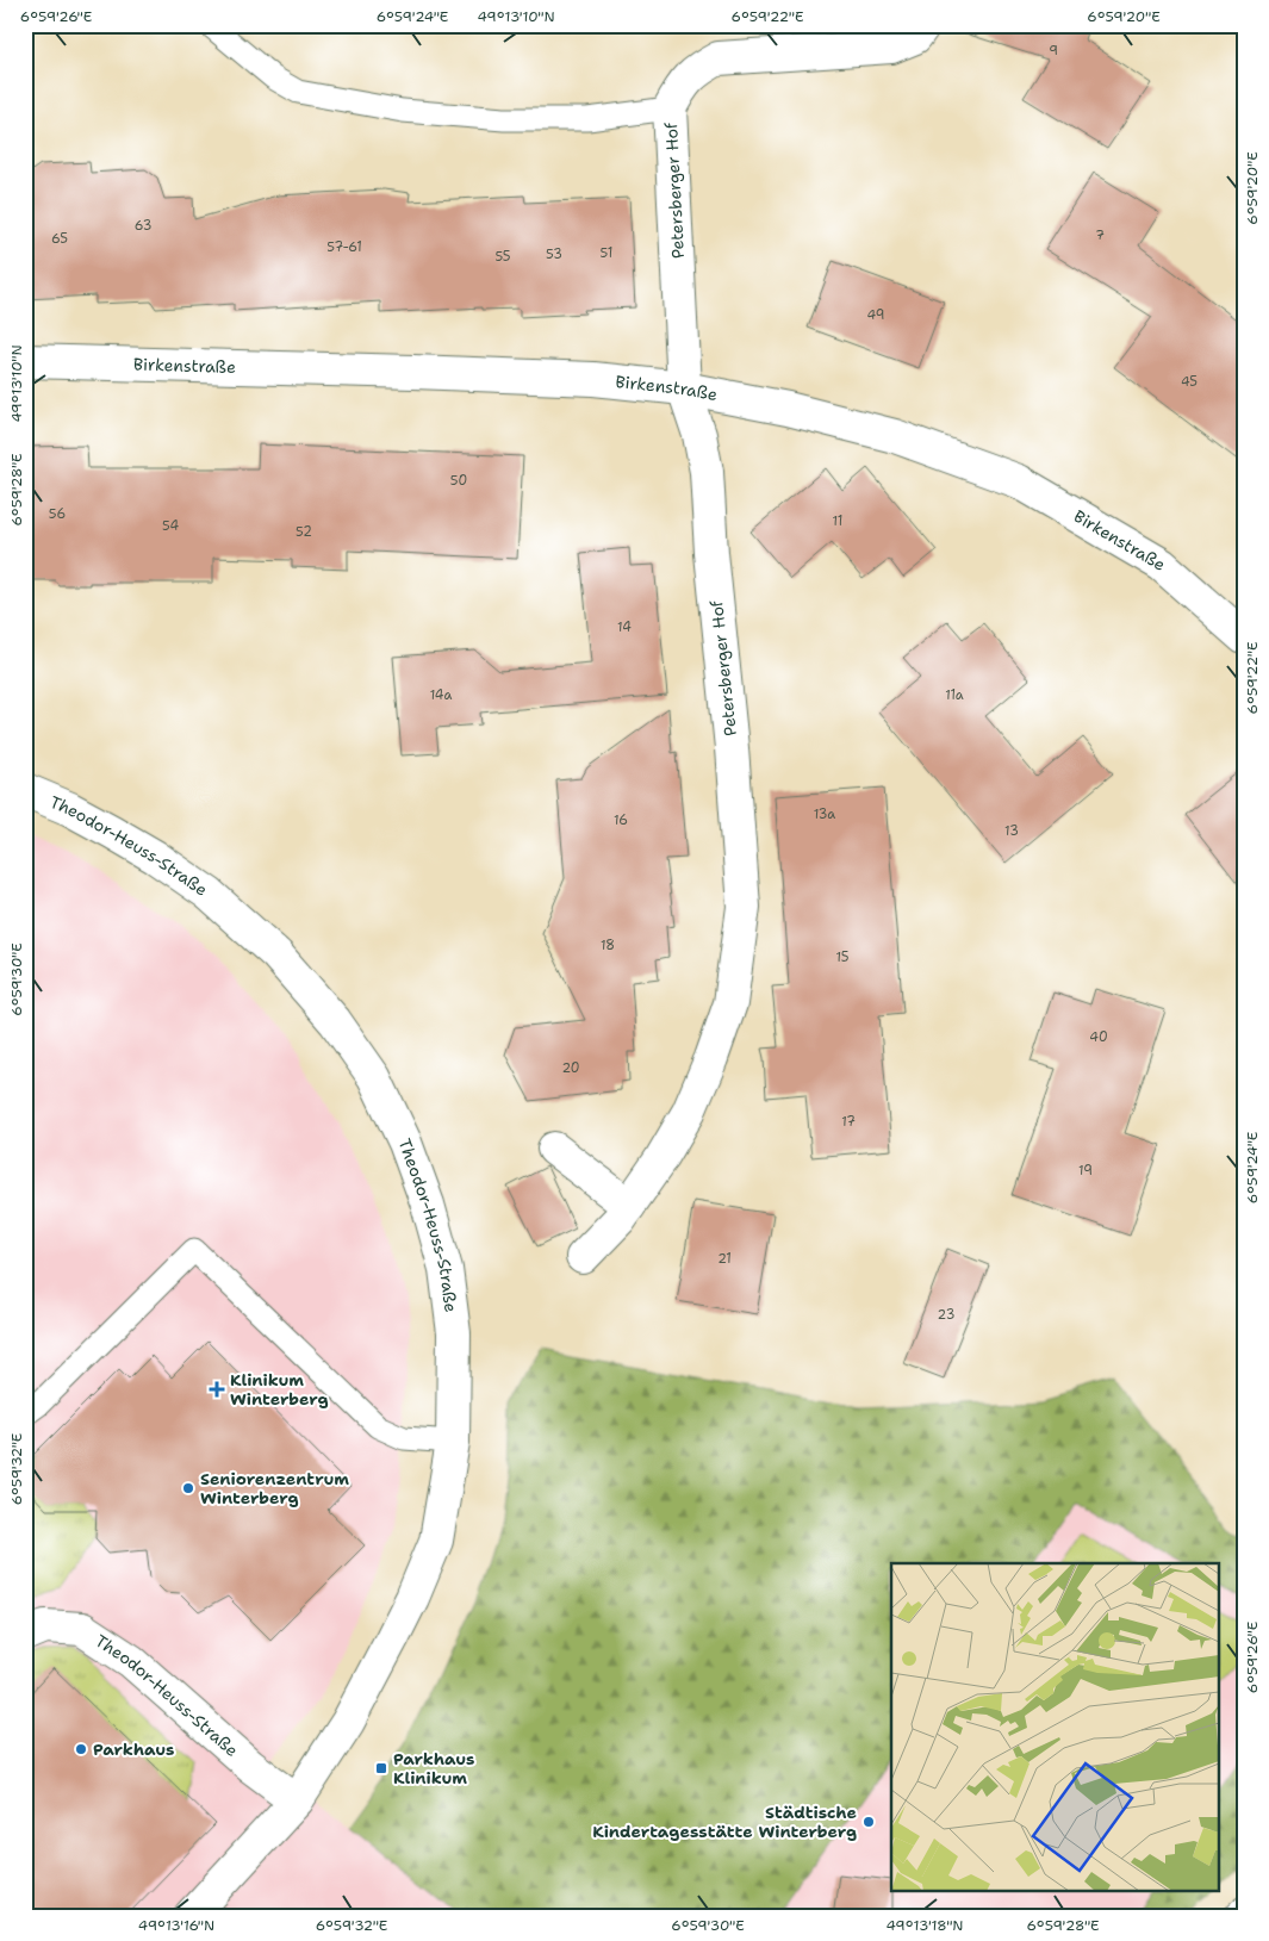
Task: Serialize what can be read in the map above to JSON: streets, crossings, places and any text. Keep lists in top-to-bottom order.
{
  "streets": {
    "street": ["Petersberger Hof", "Birkenstraße", "Theodor-Heuss-Straße"]
  },
  "crossings": [
    ["Petersberger Hof", "Birkenstraße"]
  ],
  "places": {
    "health": ["Klinikum Winterberg"],
    "other": ["Seniorenzentrum Winterberg", "Parkhaus", "Städtische Kindertagesstätte Winterberg"],
    "transit": ["Parkhaus Klinikum"]
  },
  "house_numbers": [
    "9",
    "63",
    "7",
    "65",
    "57-61",
    "51",
    "53",
    "55",
    "49",
    "45",
    "50",
    "56",
    "11",
    "54",
    "52",
    "14",
    "14a",
    "11a",
    "13a",
    "16",
    "13",
    "18",
    "15",
    "40",
    "20",
    "17",
    "19",
    "21",
    "23"
  ],
  "coordinates": [
    "6°59'26\"E",
    "6°59'24\"E",
    "49°13'10\"N",
    "6°59'22\"E",
    "6°59'20\"E",
    "6°59'28\"E",
    "6°59'30\"E",
    "6°59'32\"E",
    "49°13'16\"N",
    "49°13'18\"N"
  ]
}
